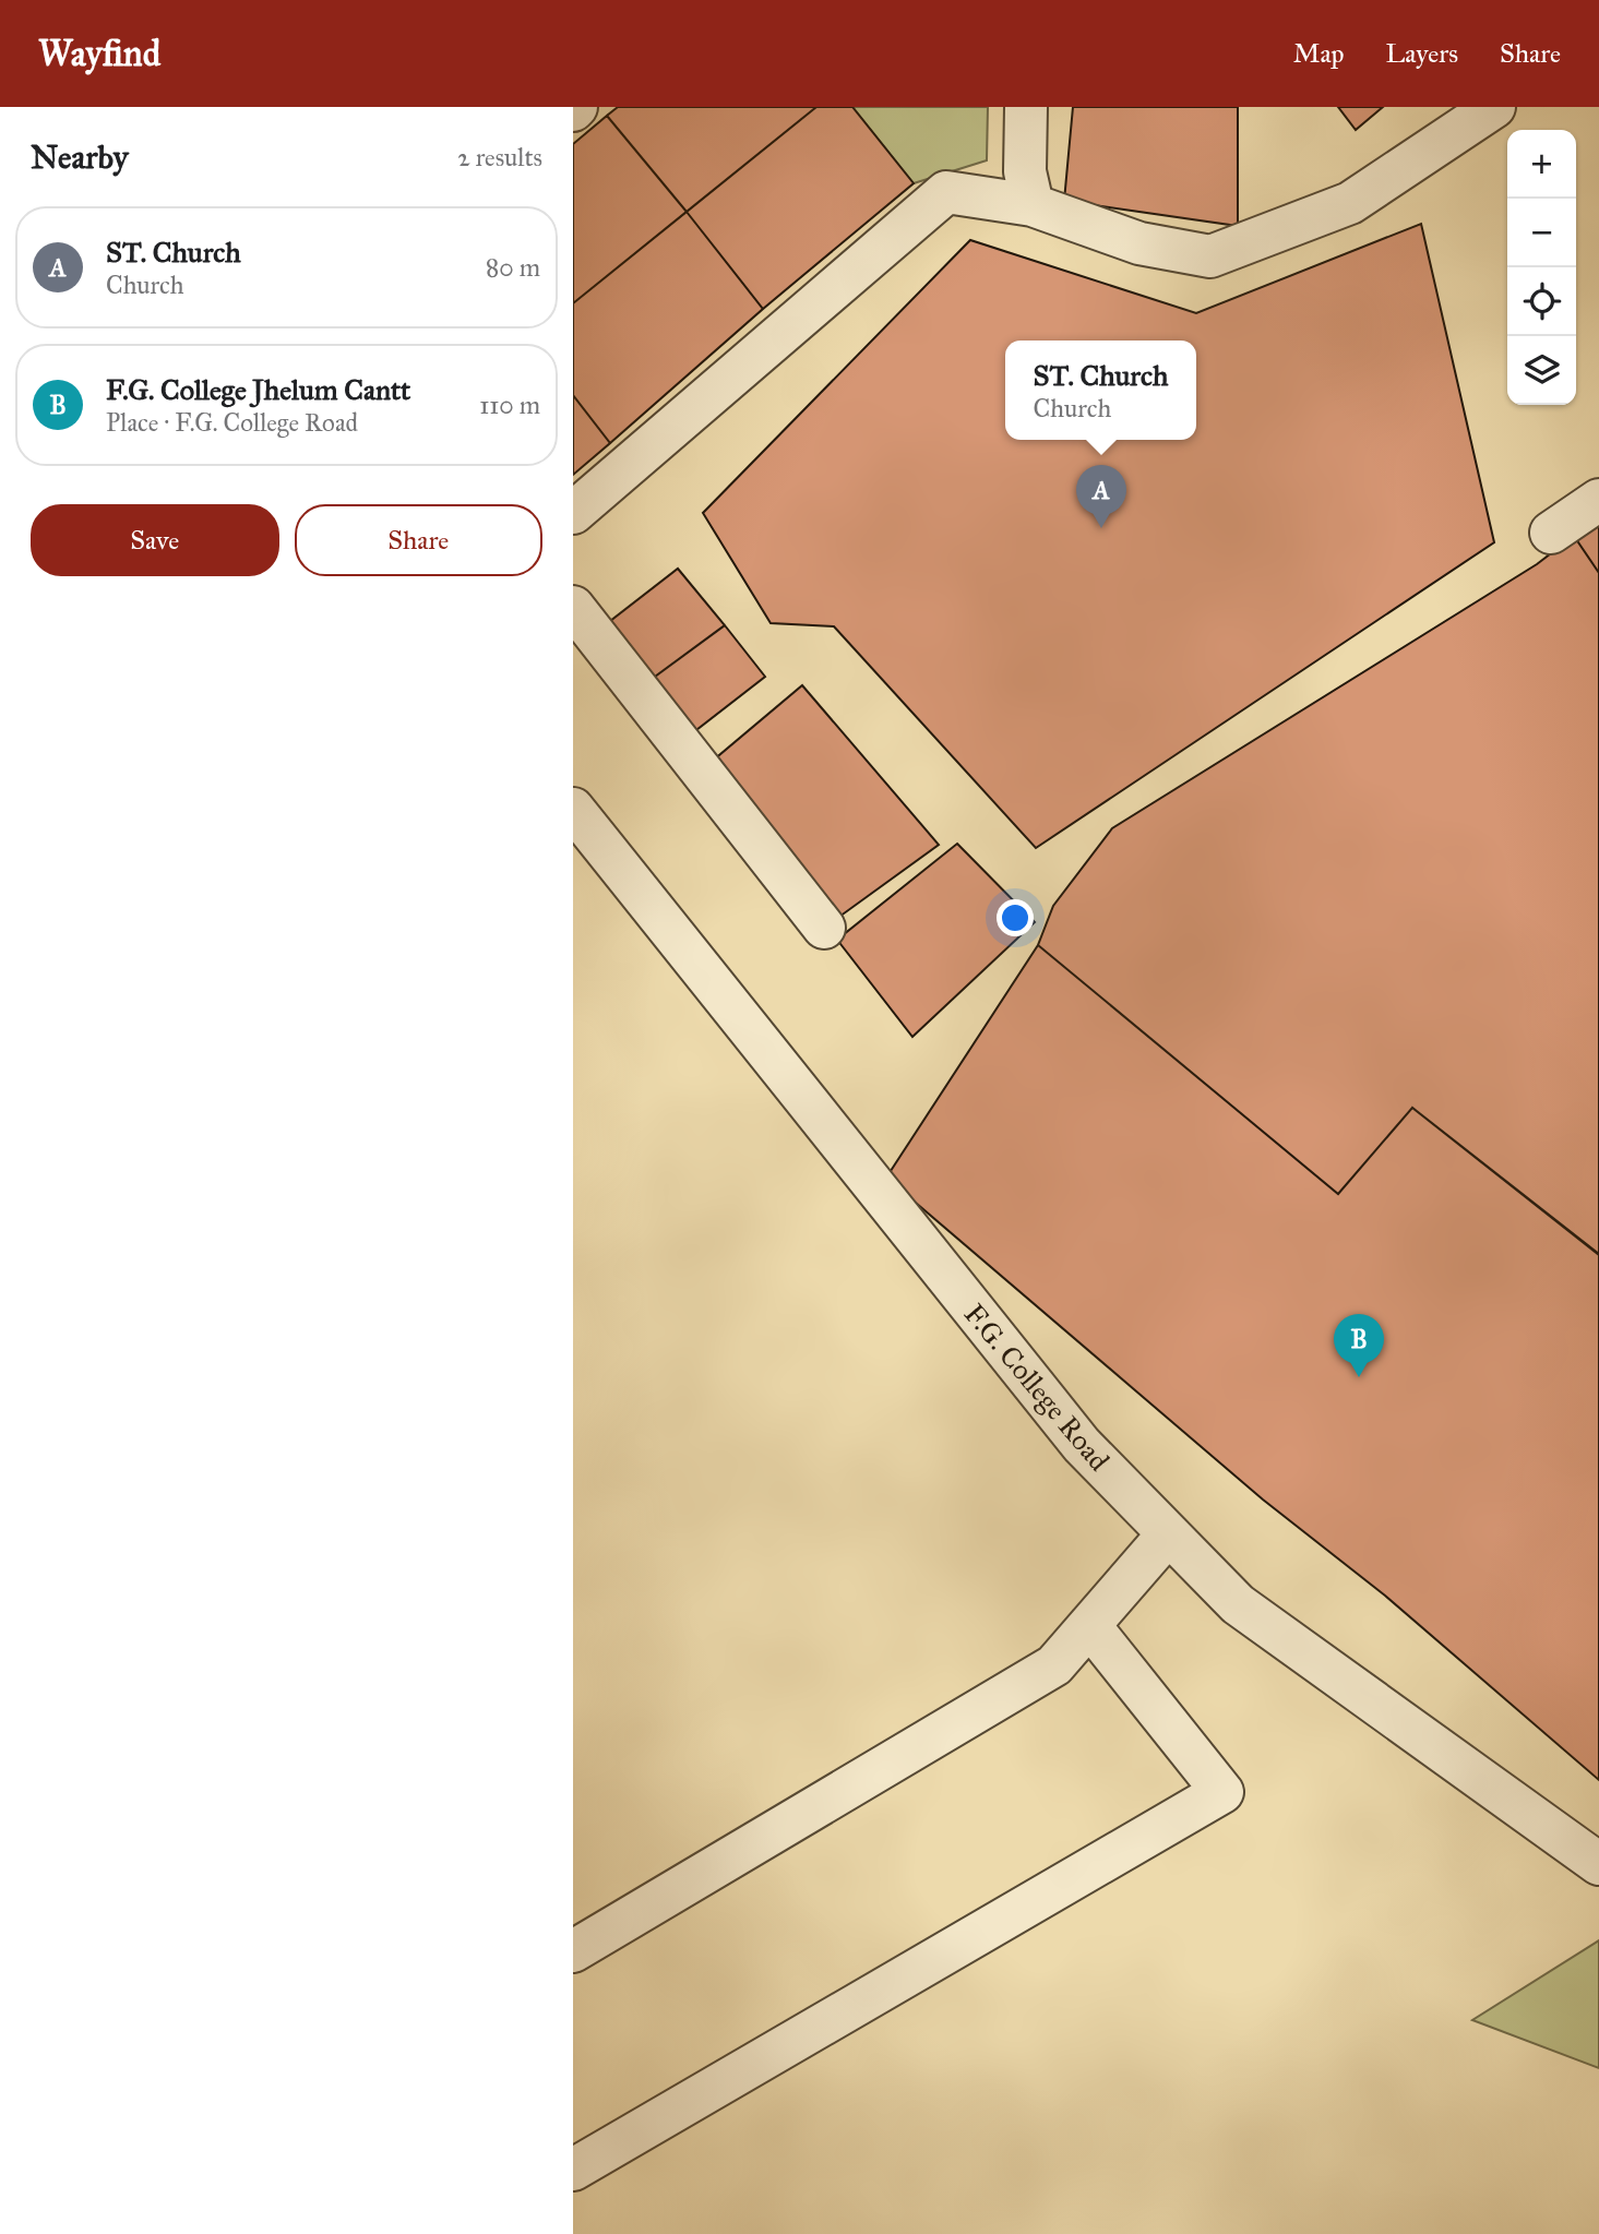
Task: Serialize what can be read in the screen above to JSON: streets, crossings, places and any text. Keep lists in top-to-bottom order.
{
  "streets": {
    "street": ["F.G. College Road"]
  },
  "page": {
    "header": "Wayfind",
    "nav": ["Map", "Layers", "Share"],
    "heading": ["Nearby", "2 results"],
    "map_buttons": ["+", "−"],
    "list": [
      {
        "mark": "A",
        "name": "ST. Church",
        "note": "Church",
        "value": "80 m"
      },
      {
        "mark": "B",
        "name": "F.G. College Jhelum Cantt",
        "note": "Place · F.G. College Road",
        "value": "110 m"
      }
    ],
    "popup": ["ST. Church", "Church"],
    "pins": ["A", "B"],
    "buttons": ["Save", "Share"]
  }
}
